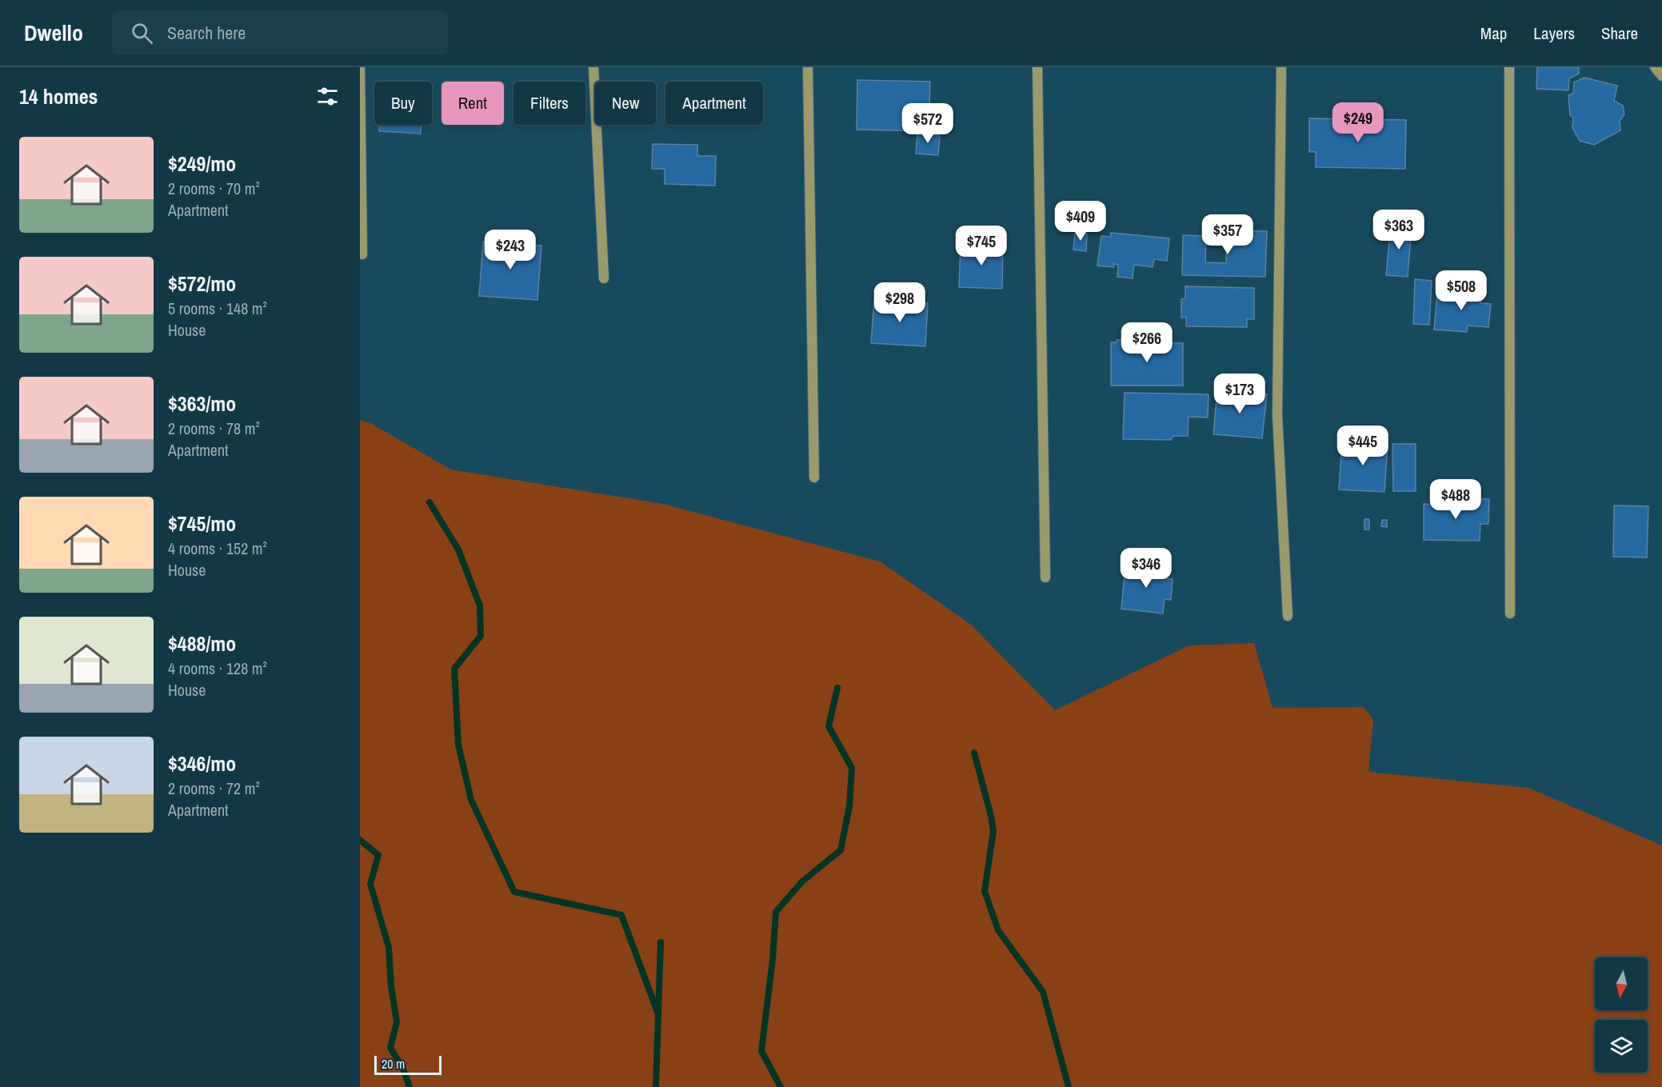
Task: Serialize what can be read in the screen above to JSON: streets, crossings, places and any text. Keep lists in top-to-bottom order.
{
  "scale_bar": "20 m",
  "north": "bottom",
  "page": {
    "header": "Dwello",
    "search": "Search here",
    "nav": ["Map", "Layers", "Share"],
    "heading": "14 homes",
    "chip": [
      "Buy",
      "Rent",
      "Filters",
      "New",
      "Apartment"
    ],
    "price": [
      "$249",
      "$572",
      "$409",
      "$363",
      "$357",
      "$745",
      "$243",
      "$508",
      "$298",
      "$266",
      "$173",
      "$445",
      "$488",
      "$346"
    ],
    "list": [
      {
        "name": "$249/mo",
        "note": "2 rooms · 70 m² · Apartment"
      },
      {
        "name": "$572/mo",
        "note": "5 rooms · 148 m² · House"
      },
      {
        "name": "$363/mo",
        "note": "2 rooms · 78 m² · Apartment"
      },
      {
        "name": "$745/mo",
        "note": "4 rooms · 152 m² · House"
      },
      {
        "name": "$488/mo",
        "note": "4 rooms · 128 m² · House"
      },
      {
        "name": "$346/mo",
        "note": "2 rooms · 72 m² · Apartment"
      }
    ],
    "scale": "20 m"
  }
}
